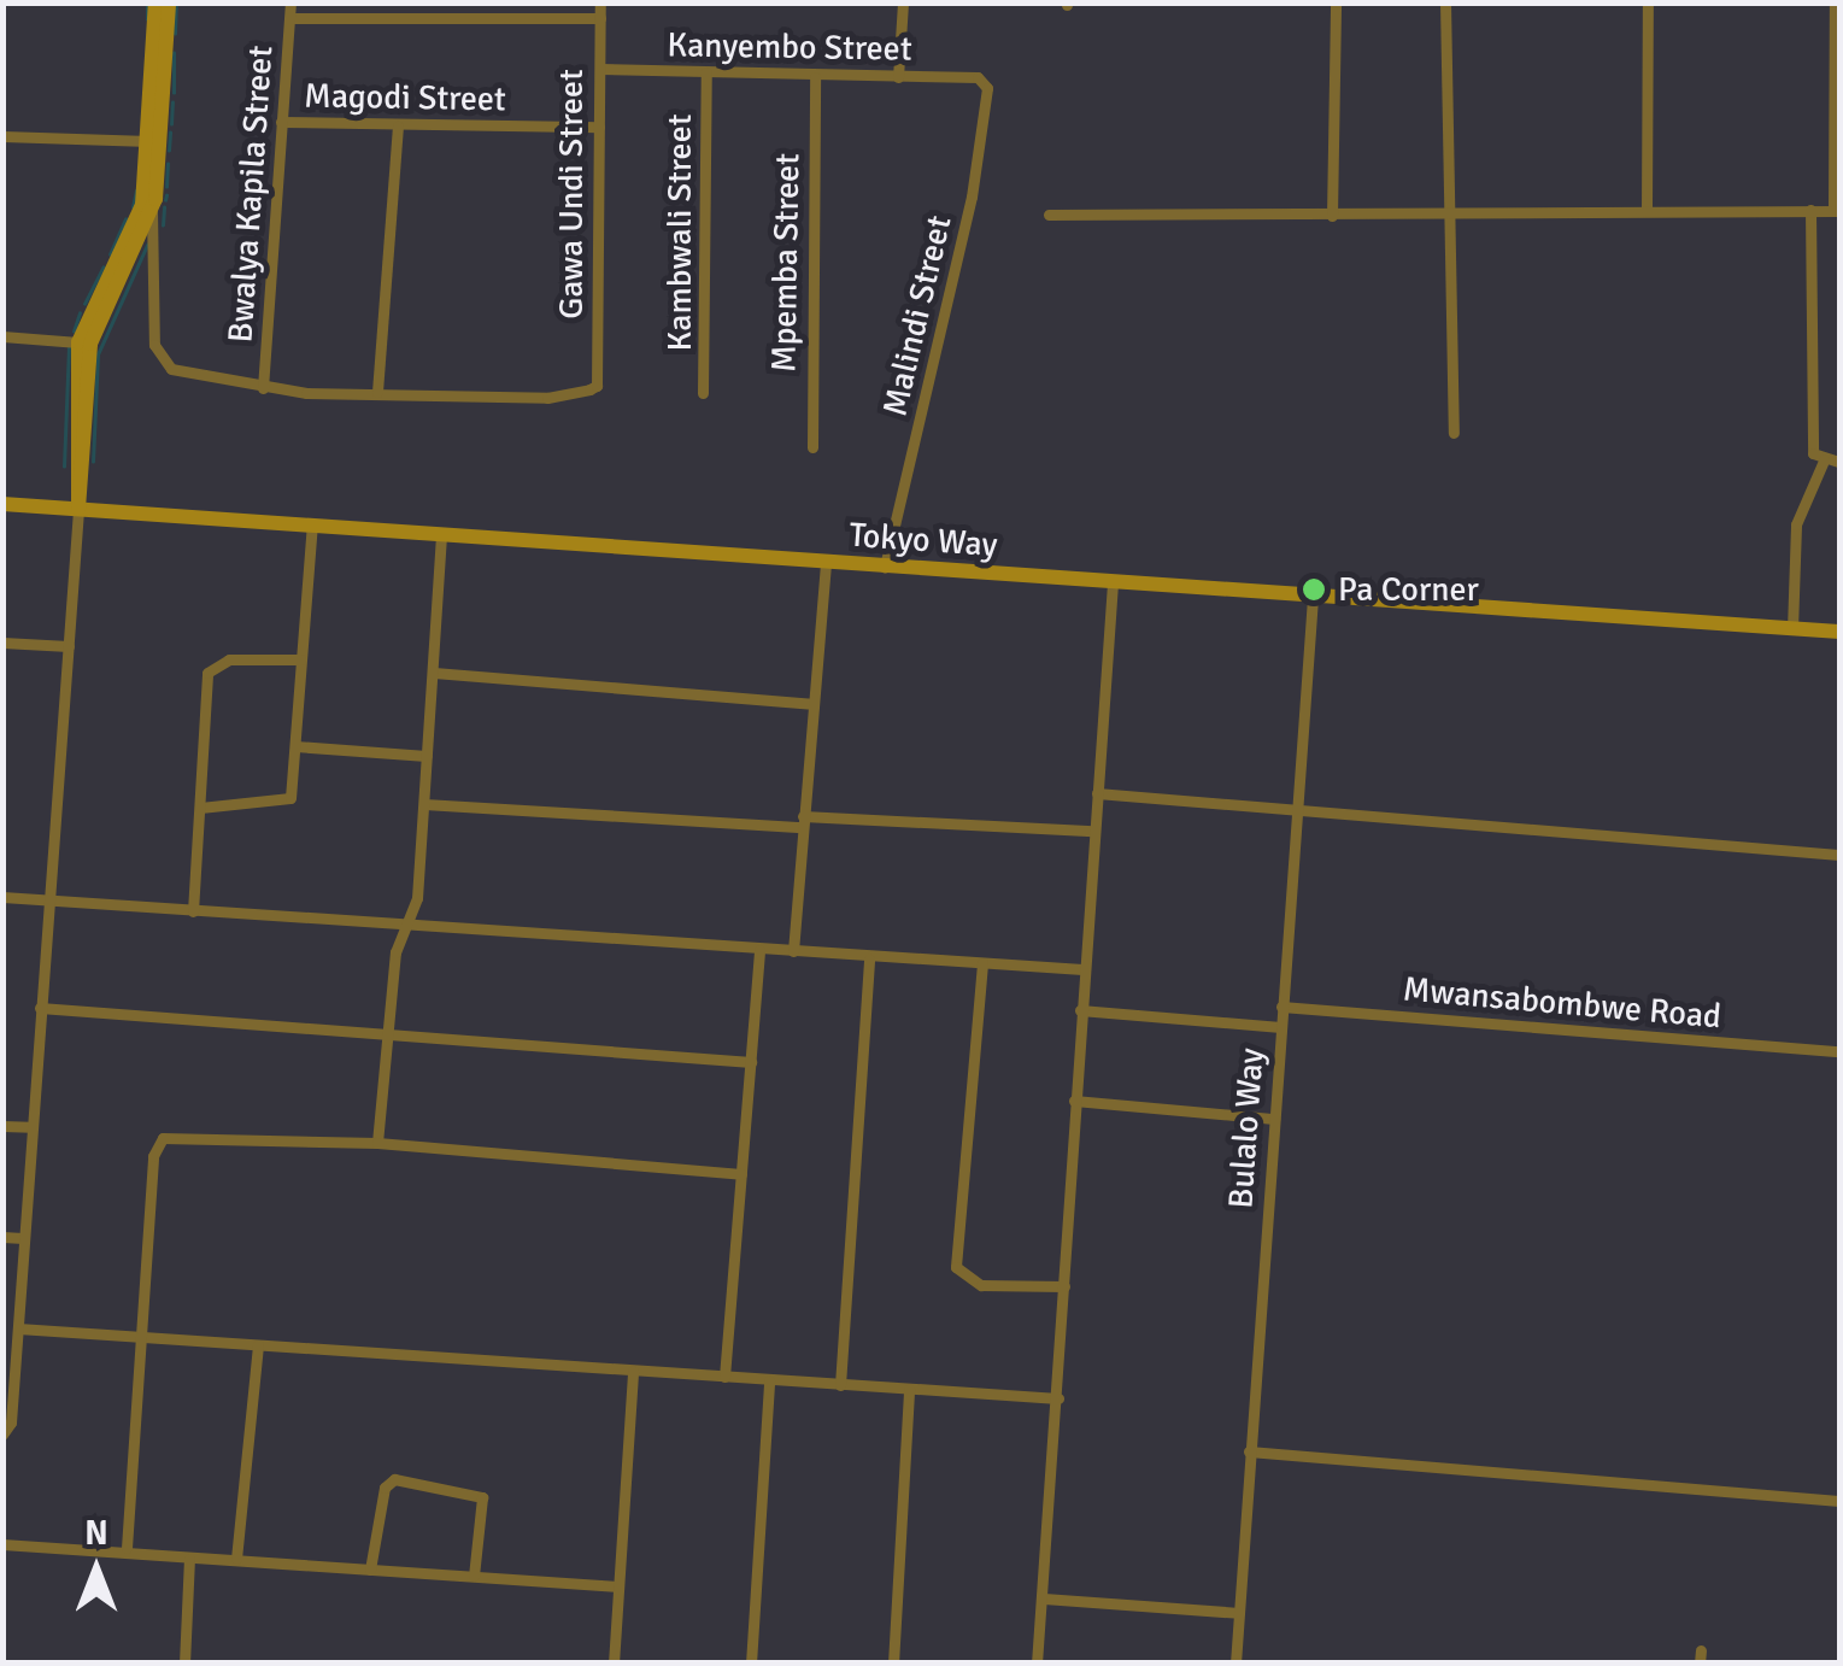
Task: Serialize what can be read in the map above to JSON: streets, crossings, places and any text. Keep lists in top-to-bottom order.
{
  "streets": {
    "street": [
      "Kanyembo Street",
      "Magodi Street",
      "Bwalya Kapila Street",
      "Gawa Undi Street",
      "Kambwali Street",
      "Mpemba Street",
      "Malindi Street",
      "Tokyo Way",
      "Mwansabombwe Road",
      "Bulalo Way"
    ]
  },
  "crossings": [
    ["Kanyembo Street", "Gawa Undi Street"],
    ["Kanyembo Street", "Kambwali Street"],
    ["Kanyembo Street", "Mpemba Street"],
    ["Kanyembo Street", "Malindi Street"],
    ["Magodi Street", "Bwalya Kapila Street"],
    ["Magodi Street", "Gawa Undi Street"],
    ["Malindi Street", "Tokyo Way"],
    ["Tokyo Way", "Bulalo Way"],
    ["Mwansabombwe Road", "Bulalo Way"]
  ],
  "places": ["Pa Corner"],
  "north": "top"
}
